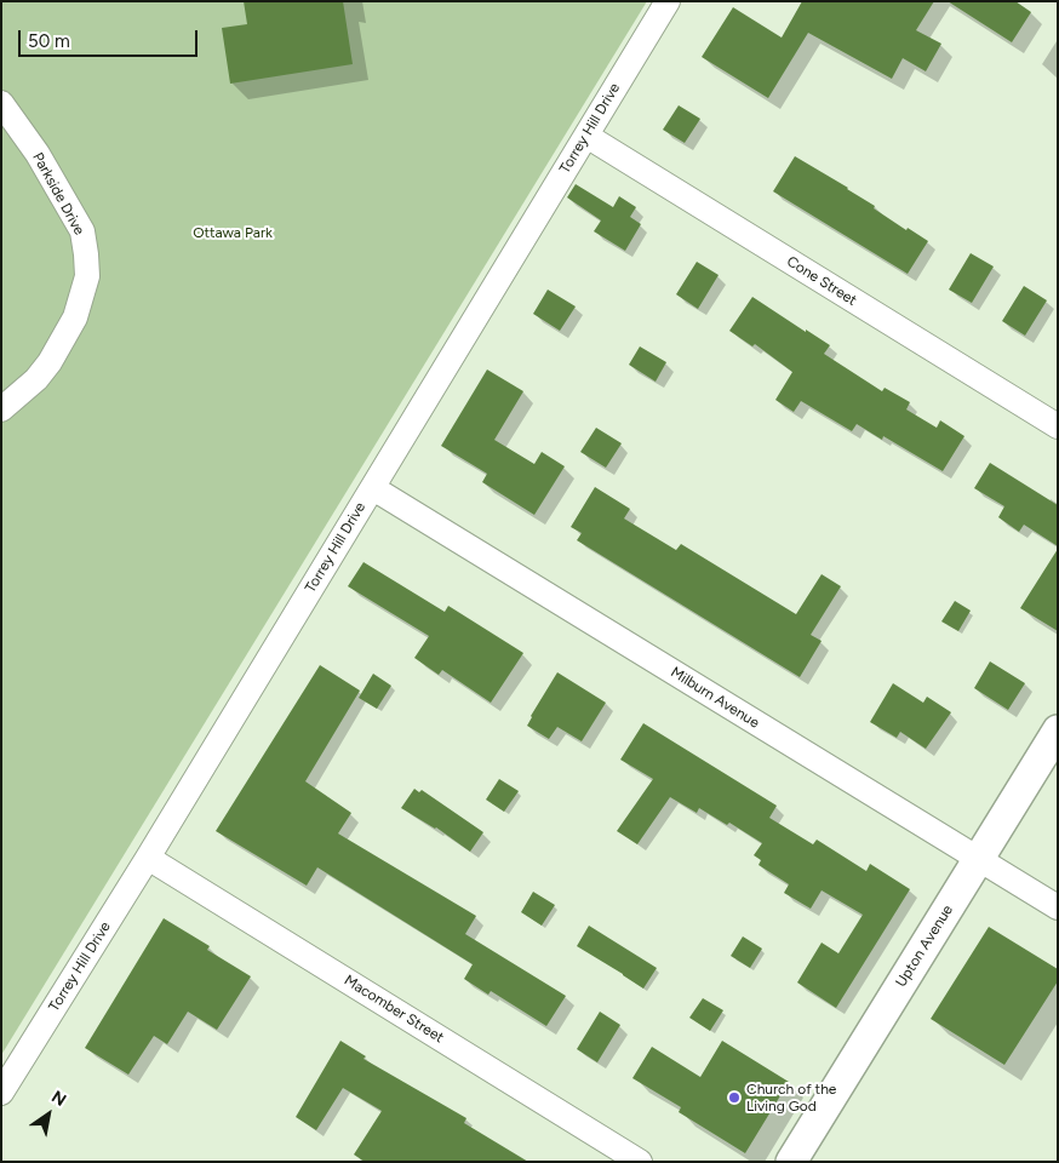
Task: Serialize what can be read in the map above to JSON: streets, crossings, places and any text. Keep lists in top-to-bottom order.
{
  "streets": {
    "street": [
      "Torrey Hill Drive",
      "Parkside Drive",
      "Cone Street",
      "Milburn Avenue",
      "Upton Avenue",
      "Macomber Street"
    ]
  },
  "crossings": [
    ["Torrey Hill Drive", "Cone Street"],
    ["Torrey Hill Drive", "Milburn Avenue"],
    ["Torrey Hill Drive", "Macomber Street"],
    ["Milburn Avenue", "Upton Avenue"]
  ],
  "parks": ["Ottawa Park"],
  "places": ["Church of the Living God"],
  "scale_bar": "50 m",
  "north": "top right"
}
